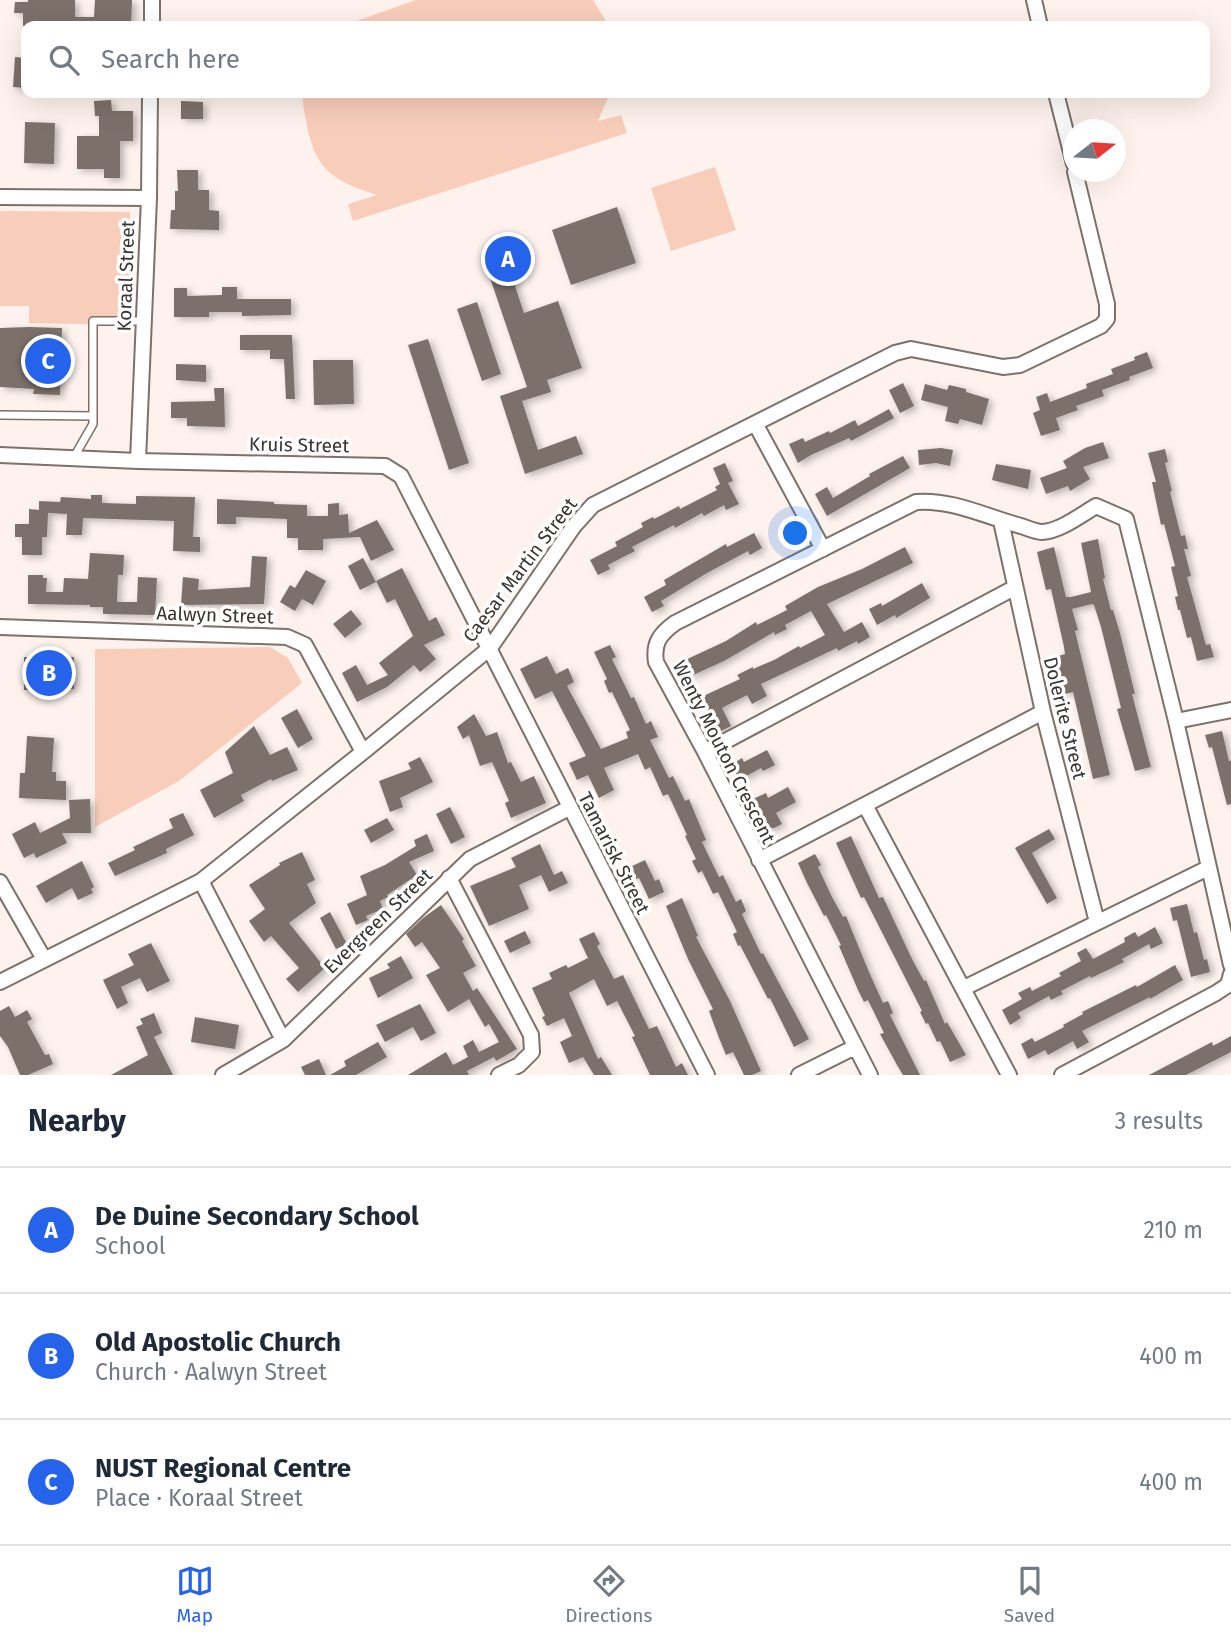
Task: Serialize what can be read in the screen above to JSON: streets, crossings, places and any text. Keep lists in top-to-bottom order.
{
  "streets": {
    "street": [
      "Koraal Street",
      "Kruis Street",
      "Caesar Martin Street",
      "Aalwyn Street",
      "Dolerite Street",
      "Wenty Mouton Crescent",
      "Tamarisk Street",
      "Evergreen Street"
    ]
  },
  "crossings": [
    ["Koraal Street", "Kruis Street"],
    ["Kruis Street", "Caesar Martin Street"],
    ["Kruis Street", "Tamarisk Street"],
    ["Caesar Martin Street", "Aalwyn Street"],
    ["Caesar Martin Street", "Tamarisk Street"],
    ["Dolerite Street", "Wenty Mouton Crescent"],
    ["Tamarisk Street", "Evergreen Street"]
  ],
  "north": "right",
  "page": {
    "search": "Search here",
    "pins": ["A", "C", "B"],
    "heading": ["Nearby", "3 results"],
    "list": [
      {
        "mark": "A",
        "name": "De Duine Secondary School",
        "note": "School",
        "value": "210 m"
      },
      {
        "mark": "B",
        "name": "Old Apostolic Church",
        "note": "Church · Aalwyn Street",
        "value": "400 m"
      },
      {
        "mark": "C",
        "name": "NUST Regional Centre",
        "note": "Place · Koraal Street",
        "value": "400 m"
      }
    ],
    "nav": ["Map", "Directions", "Saved"]
  }
}
